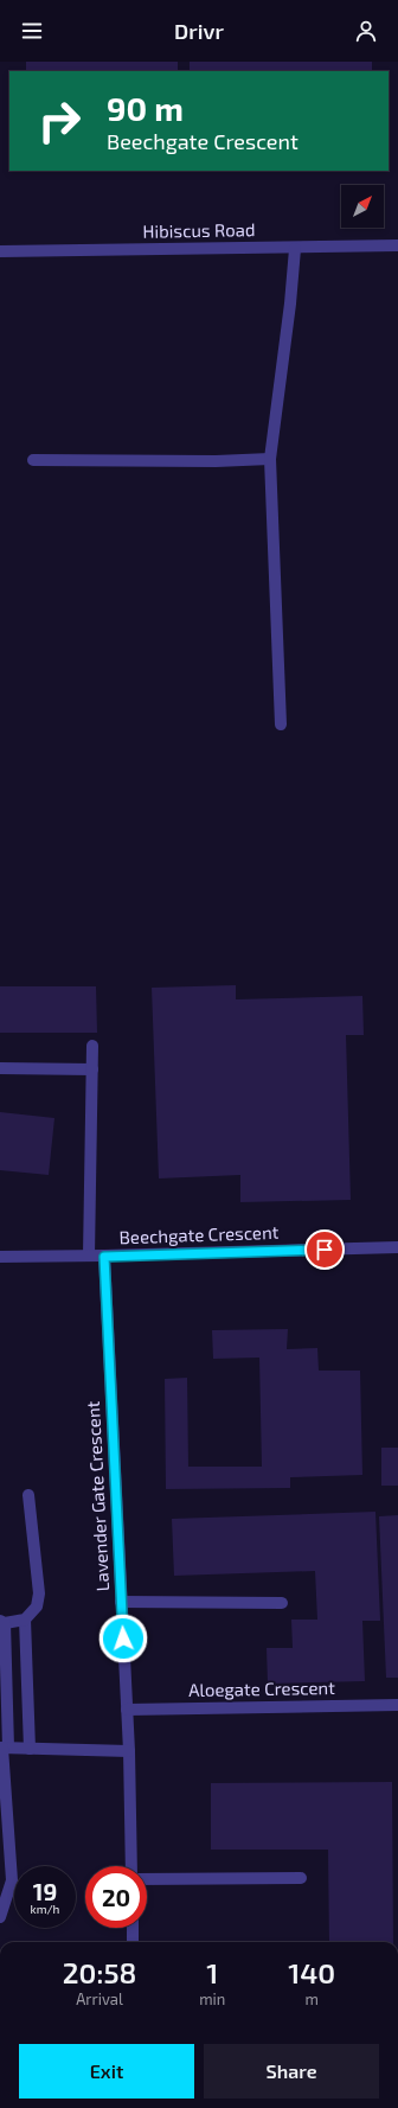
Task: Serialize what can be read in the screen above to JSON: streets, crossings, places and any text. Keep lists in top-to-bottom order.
{
  "streets": {
    "lane": [
      "Hibiscus Road",
      "Beechgate Crescent",
      "Lavender Gate Crescent",
      "Aloegate Crescent"
    ]
  },
  "crossings": [
    ["Beechgate Crescent", "Lavender Gate Crescent"],
    ["Lavender Gate Crescent", "Aloegate Crescent"]
  ],
  "north": "top right",
  "page": {
    "header": "Drivr",
    "turn": ["90 m", "Beechgate Crescent"],
    "speed": "19 km/h",
    "limit": "20",
    "eta": [
      "20:58",
      "Arrival",
      "1",
      "min",
      "140",
      "m"
    ],
    "buttons": ["Exit", "Share"]
  }
}
